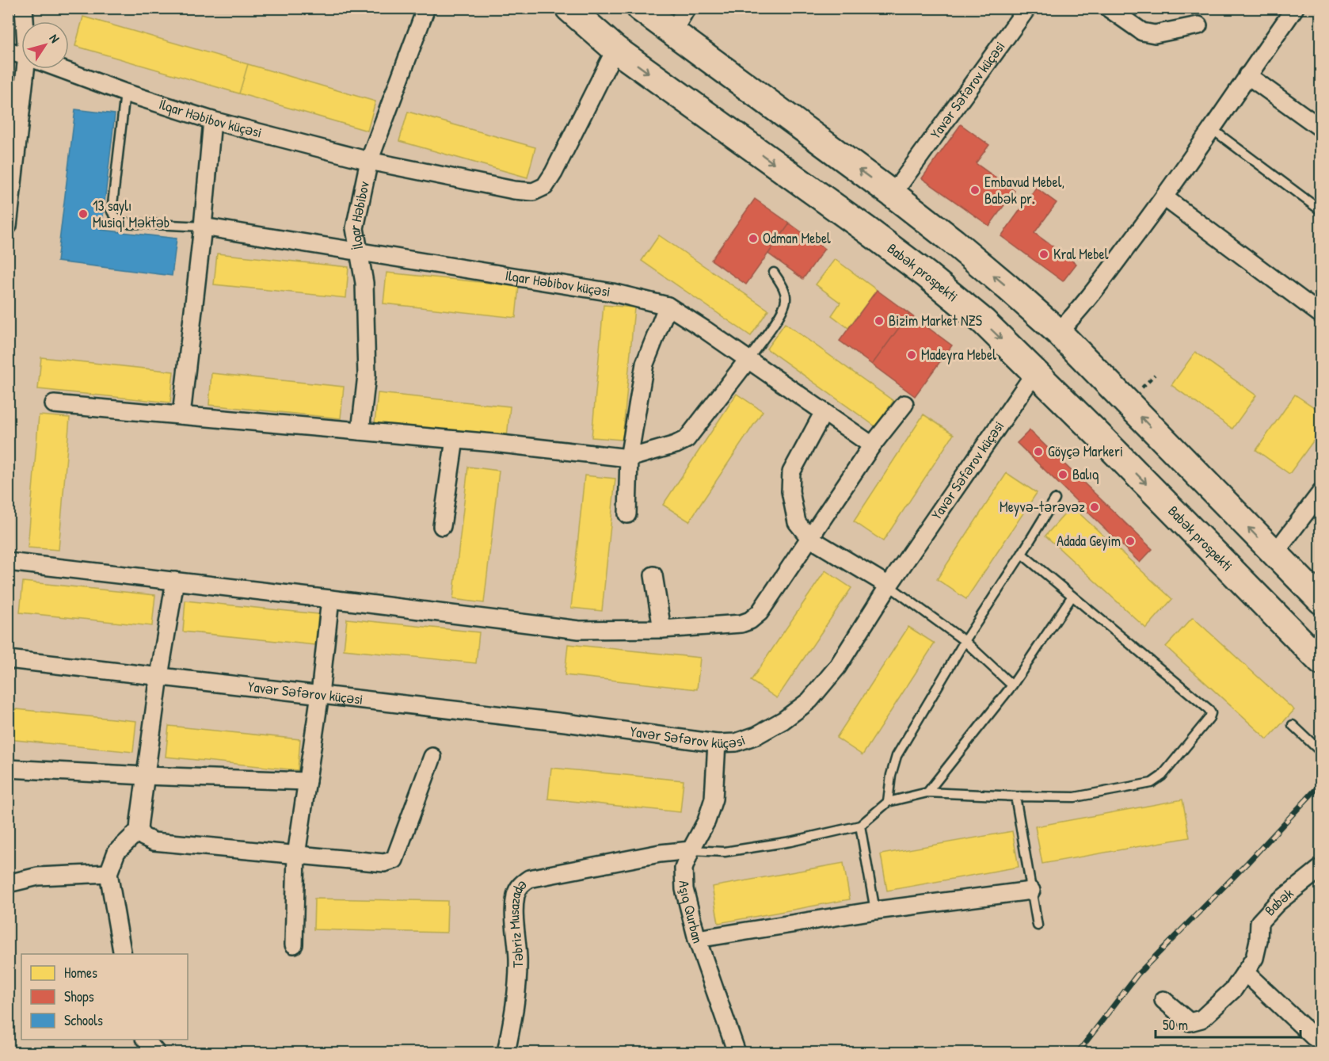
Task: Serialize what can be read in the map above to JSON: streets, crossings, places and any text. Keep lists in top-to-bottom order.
{
  "streets": {
    "main road": ["Babək prospekti"],
    "street": [
      "Yavər Səfərov küçəsi",
      "İlqar Həbibov küçəsi",
      "İlqar Həbibov",
      "Babək",
      "Aşıq Qurban",
      "Təbriz Musazadə"
    ]
  },
  "crossings": [
    ["Yavər Səfərov küçəsi", "Babək prospekti"],
    ["Yavər Səfərov küçəsi", "Aşıq Qurban"],
    ["İlqar Həbibov küçəsi", "İlqar Həbibov"],
    ["İlqar Həbibov küçəsi", "Babək prospekti"],
    ["Aşıq Qurban", "Təbriz Musazadə"]
  ],
  "places": [
    "Embavud Mebel, Babək pr.",
    "13 saylı Musiqi Məktəb",
    "Odman Mebel",
    "Kral Mebel",
    "Bizim Market NZS",
    "Madeyra Mebel",
    "Göyçə Markeri",
    "Balıq",
    "Meyvə-tərəvəz",
    "Adada Geyim"
  ],
  "legend": ["Homes", "Shops", "Schools"],
  "scale_bar": "50 m",
  "north": "top right"
}
